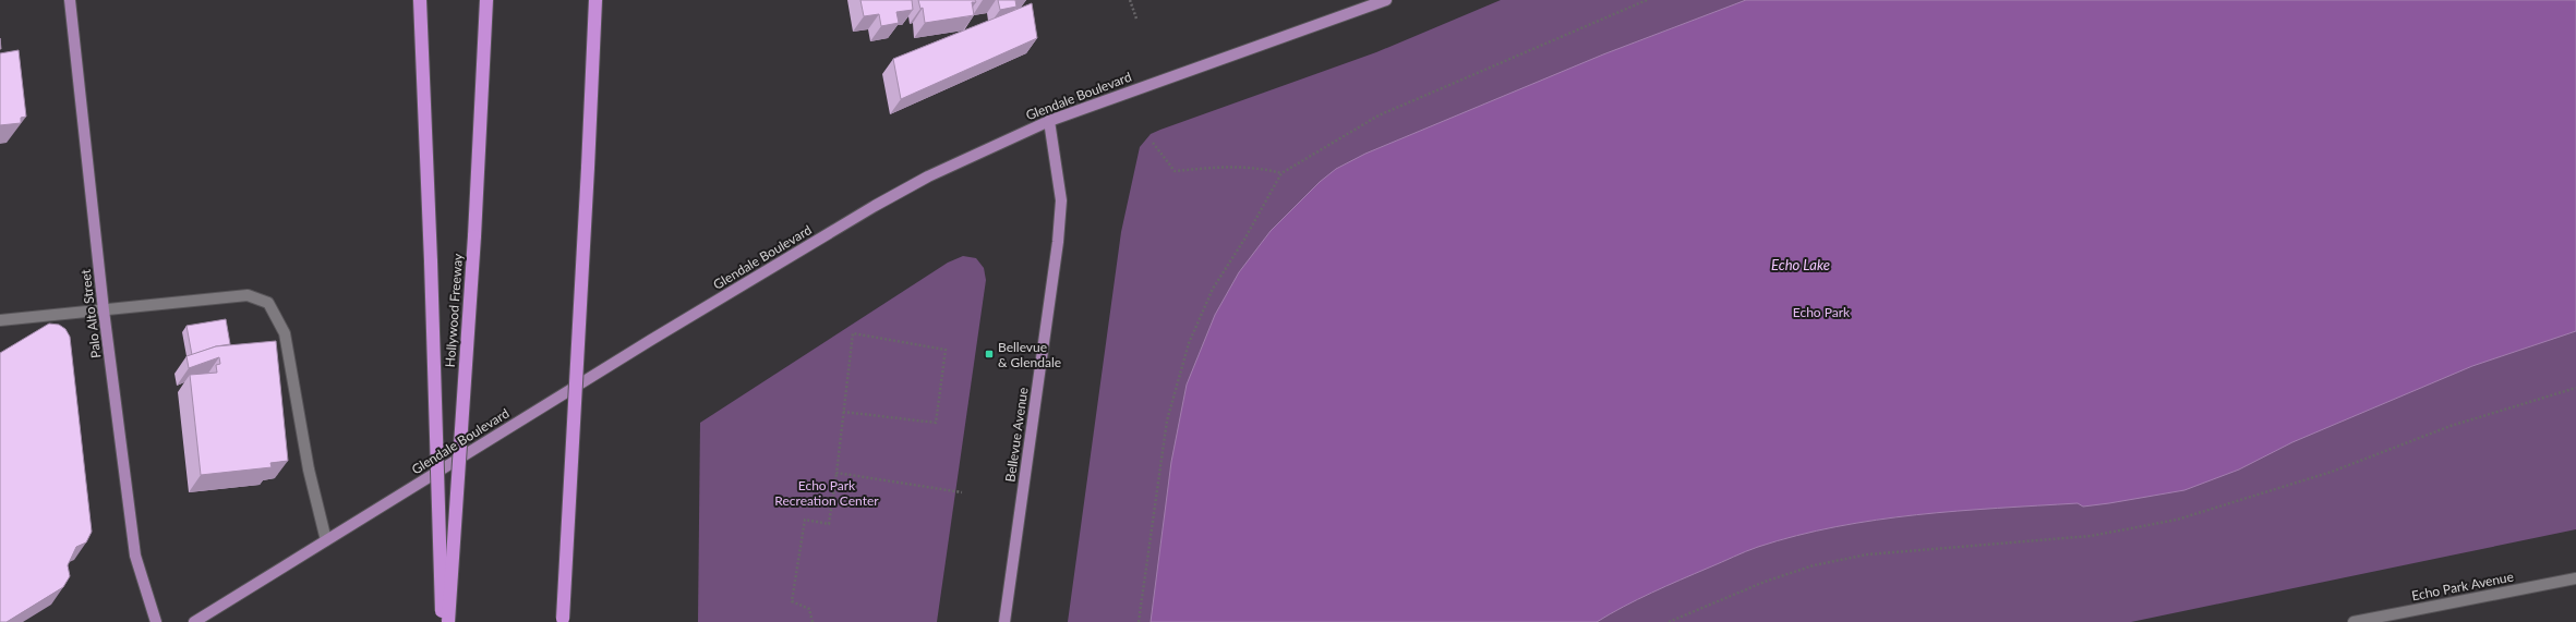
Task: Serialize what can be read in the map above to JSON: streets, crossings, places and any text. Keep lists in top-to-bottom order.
{
  "streets": {
    "highway": ["Hollywood Freeway"],
    "main road": ["Glendale Boulevard", "Palo Alto Street", "Bellevue Avenue"],
    "street": ["Echo Park Avenue"]
  },
  "crossings": [
    ["Glendale Boulevard", "Bellevue Avenue"]
  ],
  "water": ["Echo Lake"],
  "parks": ["Echo Park", "Echo Park Recreation Center"],
  "places": {
    "transit": ["Bellevue & Glendale"]
  }
}
